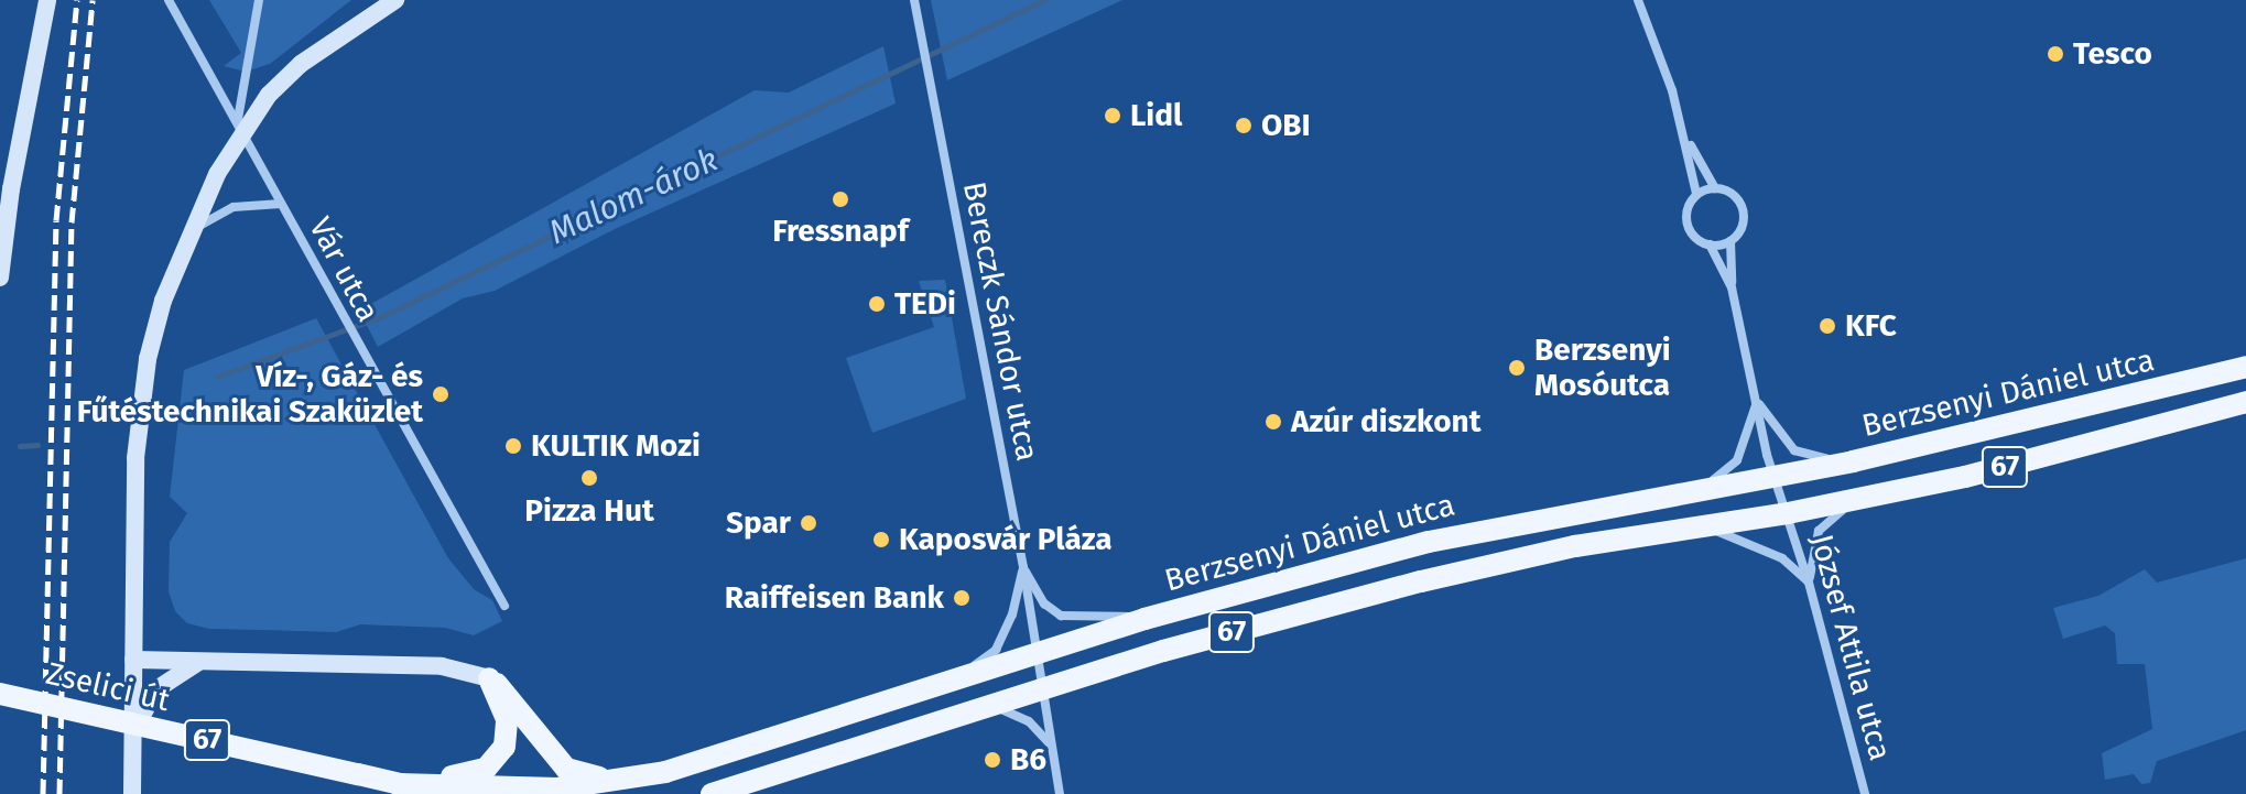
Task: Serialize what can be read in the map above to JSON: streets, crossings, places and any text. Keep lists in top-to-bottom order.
{
  "streets": {
    "main road": ["Berzsenyi Dániel utca", "67", "Zselici út"],
    "street": ["Vár utca", "Bereczk Sándor utca", "József Attila utca"]
  },
  "crossings": [
    ["Bereczk Sándor utca", "Berzsenyi Dániel utca"],
    ["Bereczk Sándor utca", "67"],
    ["Berzsenyi Dániel utca", "József Attila utca"],
    ["Berzsenyi Dániel utca", "Zselici út"],
    ["67", "József Attila utca"]
  ],
  "water": ["Malom-árok"],
  "places": [
    "Tesco",
    "Lidl",
    "OBI",
    "Fressnapf",
    "TEDi",
    "KFC",
    "Berzsenyi Mosóutca",
    "Víz-, Gáz- és Fűtéstechnikai Szaküzlet",
    "Azúr diszkont",
    "KULTIK Mozi",
    "Pizza Hut",
    "Spar",
    "Kaposvár Pláza",
    "Raiffeisen Bank",
    "B6"
  ]
}
